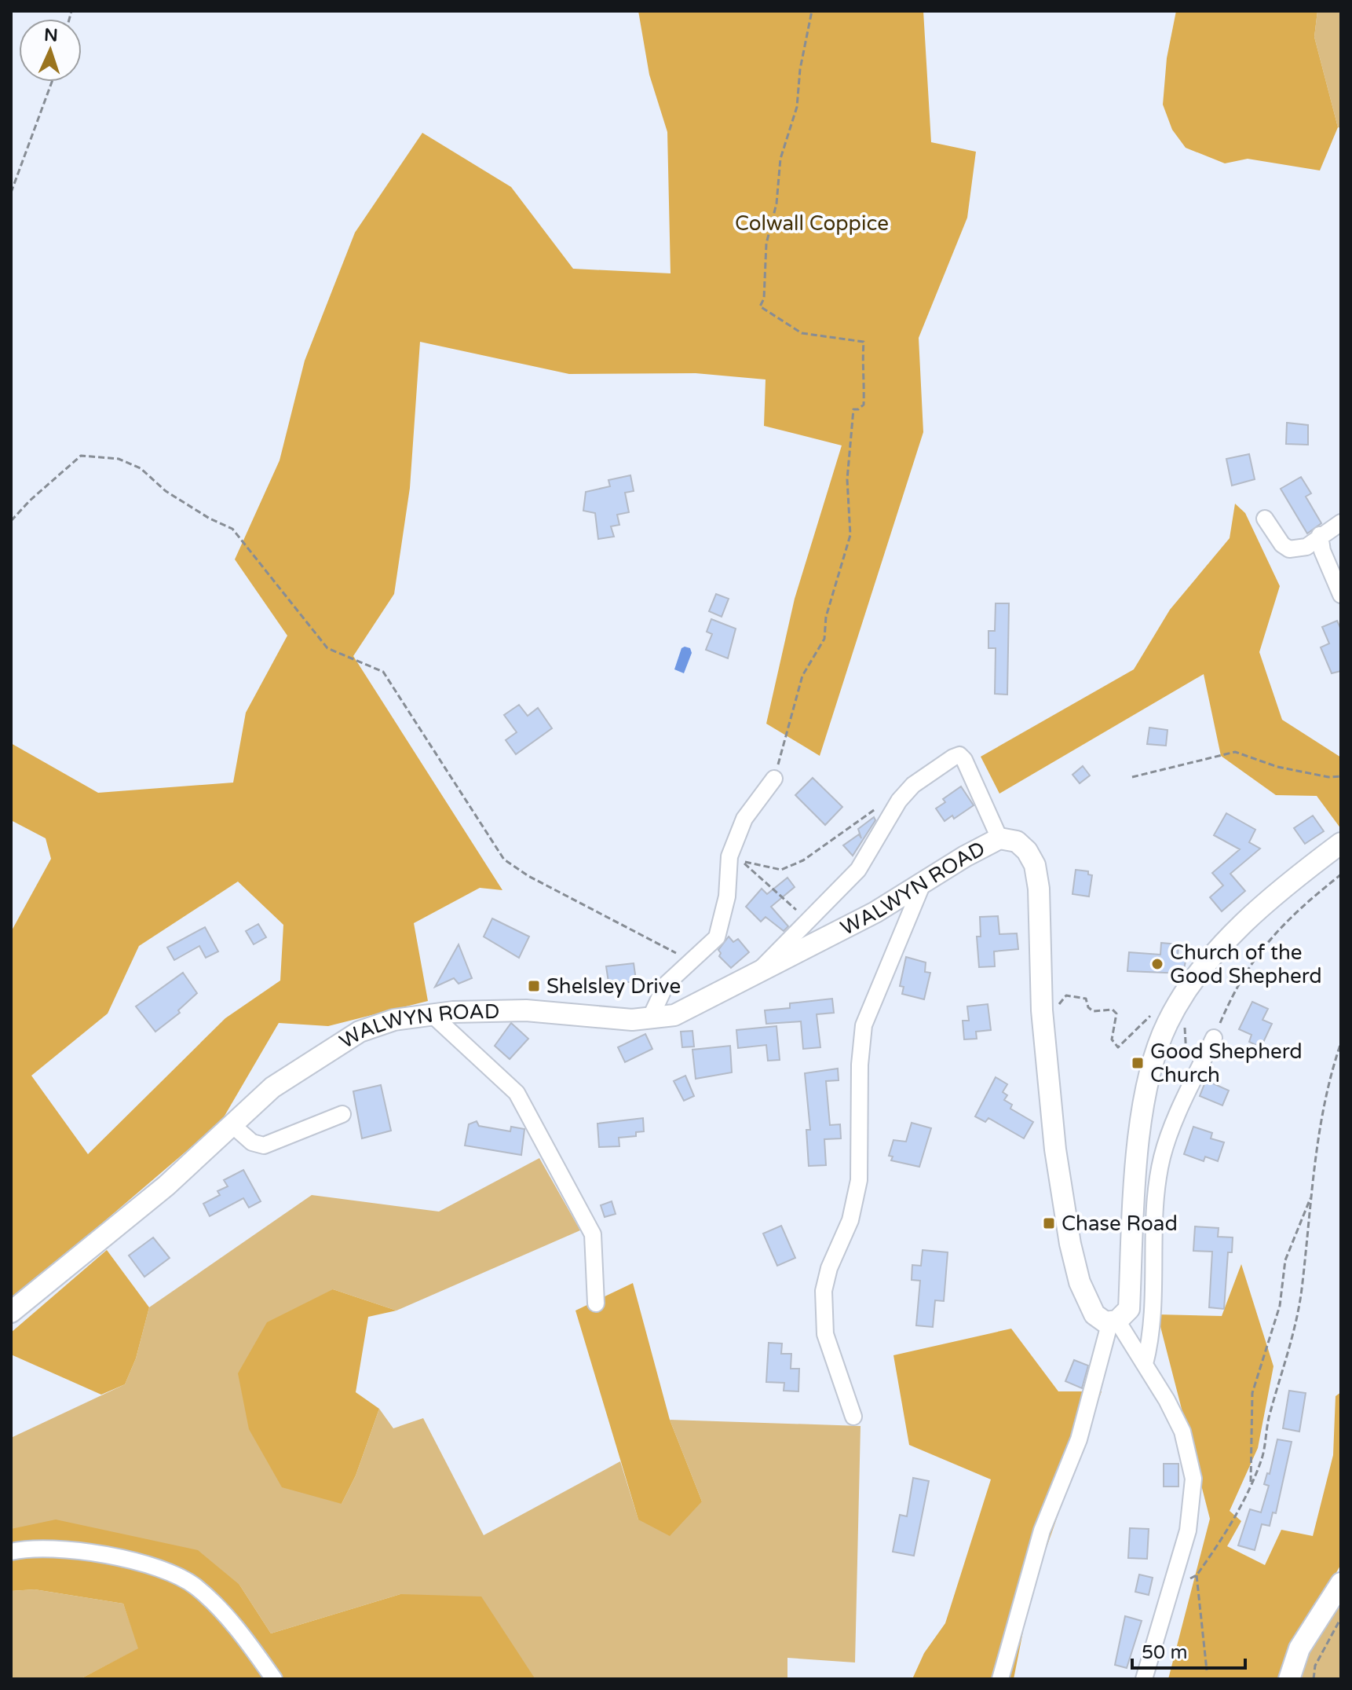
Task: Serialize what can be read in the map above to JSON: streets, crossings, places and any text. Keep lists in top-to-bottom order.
{
  "streets": {
    "main road": ["WALWYN ROAD"]
  },
  "parks": ["Colwall Coppice"],
  "places": {
    "other": ["Church of the Good Shepherd"],
    "transit": ["Shelsley Drive", "Good Shepherd Church", "Chase Road"]
  },
  "scale_bar": "50 m",
  "north": "top"
}
